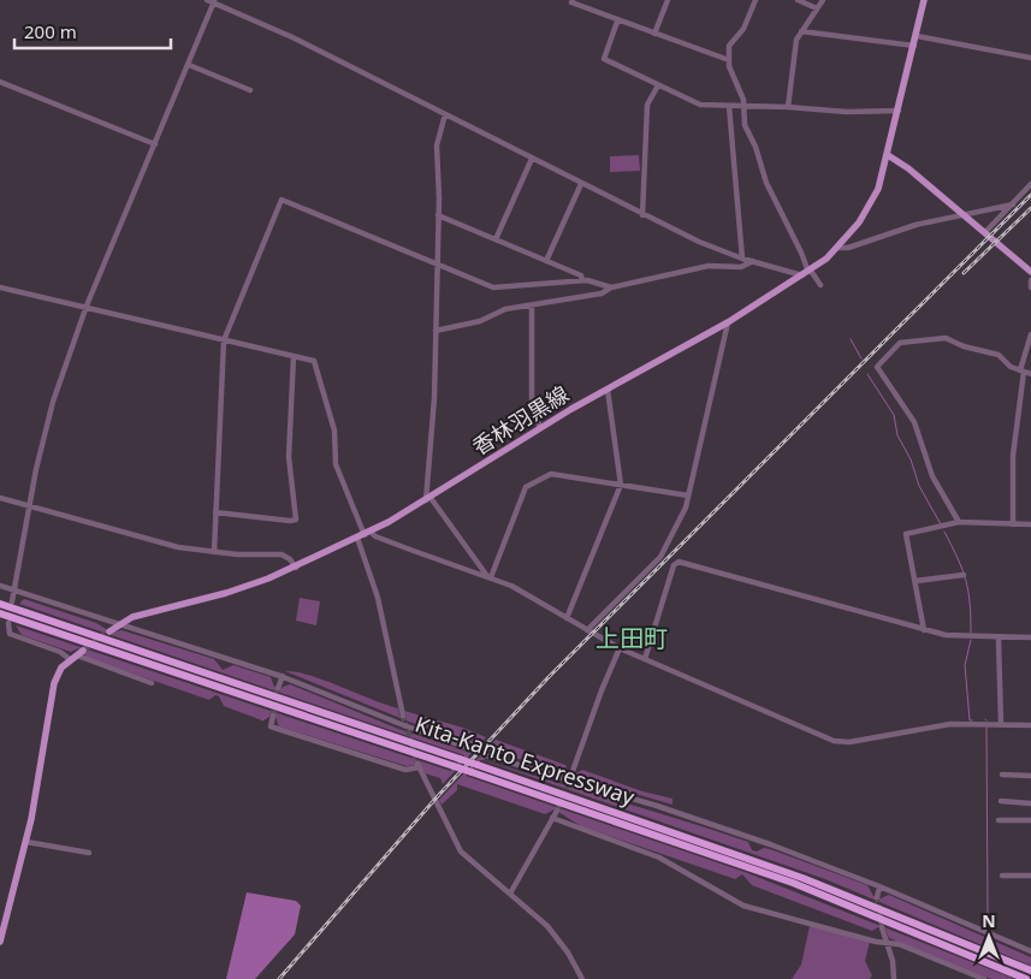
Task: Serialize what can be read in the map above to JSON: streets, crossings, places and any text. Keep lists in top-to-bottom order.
{
  "streets": {
    "highway": ["Kita-Kanto Expressway"],
    "main road": ["香林羽黒線"]
  },
  "districts": ["上田町"],
  "scale_bar": "200 m",
  "north": "top"
}
